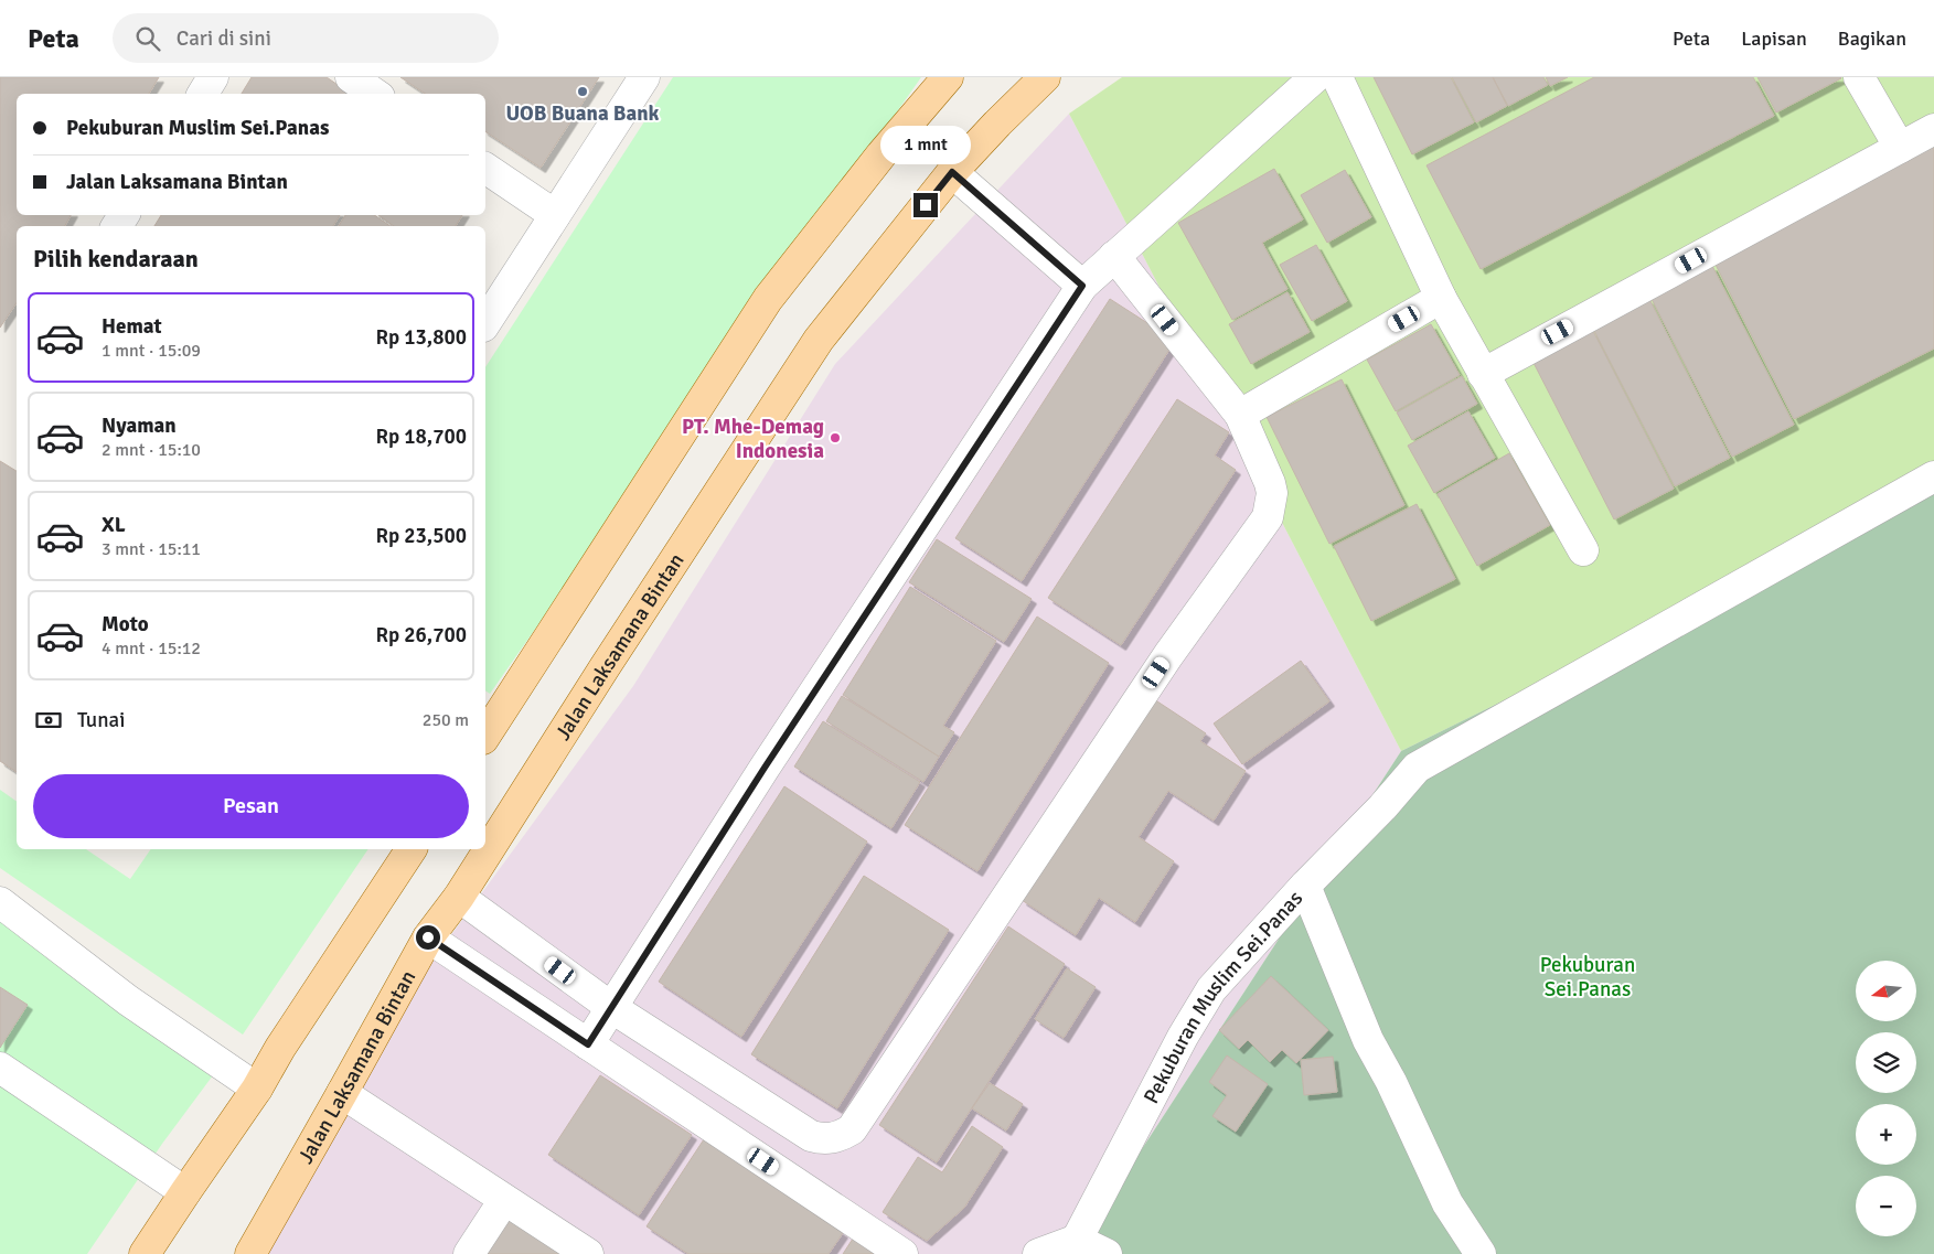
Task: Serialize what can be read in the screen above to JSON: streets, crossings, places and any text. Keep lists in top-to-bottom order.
{
  "streets": {
    "main road": ["Jalan Laksamana Bintan"],
    "street": ["Pekuburan Muslim Sei.Panas"]
  },
  "parks": ["Pekuburan Sei.Panas"],
  "places": ["UOB Buana Bank", "PT. Mhe-Demag Indonesia"],
  "north": "left",
  "page": {
    "header": "Peta",
    "search": "Cari di sini",
    "nav": ["Peta", "Lapisan", "Bagikan"],
    "banner": ["Pekuburan Muslim Sei.Panas", "Jalan Laksamana Bintan"],
    "bubble": "1 mnt",
    "heading": "Pilih kendaraan",
    "list": [
      {
        "name": "Hemat",
        "note": "1 mnt · 15:09",
        "value": "Rp 13,800"
      },
      {
        "name": "Nyaman",
        "note": "2 mnt · 15:10",
        "value": "Rp 18,700"
      },
      {
        "name": "XL",
        "note": "3 mnt · 15:11",
        "value": "Rp 23,500"
      },
      {
        "name": "Moto",
        "note": "4 mnt · 15:12",
        "value": "Rp 26,700"
      }
    ],
    "pay": ["Tunai", "250 m"],
    "buttons": "Pesan",
    "map_buttons": ["+", "−"]
  }
}
